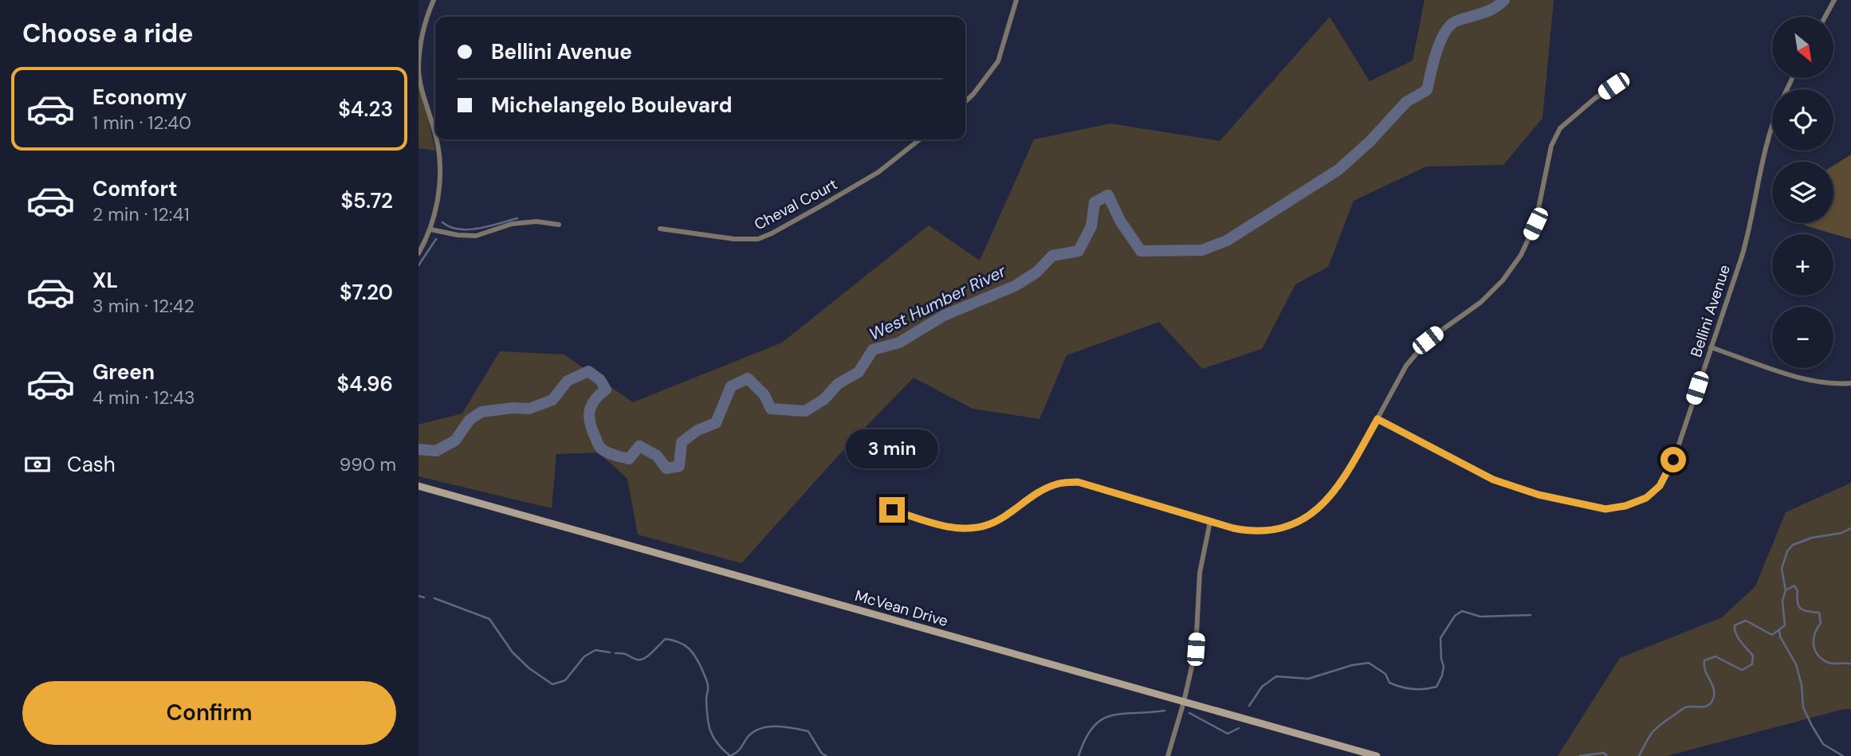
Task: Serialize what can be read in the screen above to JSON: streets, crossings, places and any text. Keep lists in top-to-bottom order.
{
  "streets": {
    "main road": ["McVean Drive"],
    "street": ["Cheval Court", "Bellini Avenue"]
  },
  "water": ["West Humber River"],
  "north": "bottom right",
  "page": {
    "heading": "Choose a ride",
    "map_buttons": ["+", "−"],
    "banner": ["Bellini Avenue", "Michelangelo Boulevard"],
    "list": [
      {
        "name": "Economy",
        "note": "1 min · 12:40",
        "value": "$4.23"
      },
      {
        "name": "Comfort",
        "note": "2 min · 12:41",
        "value": "$5.72"
      },
      {
        "name": "XL",
        "note": "3 min · 12:42",
        "value": "$7.20"
      },
      {
        "name": "Green",
        "note": "4 min · 12:43",
        "value": "$4.96"
      }
    ],
    "bubble": "3 min",
    "pay": ["Cash", "990 m"],
    "buttons": "Confirm"
  }
}
